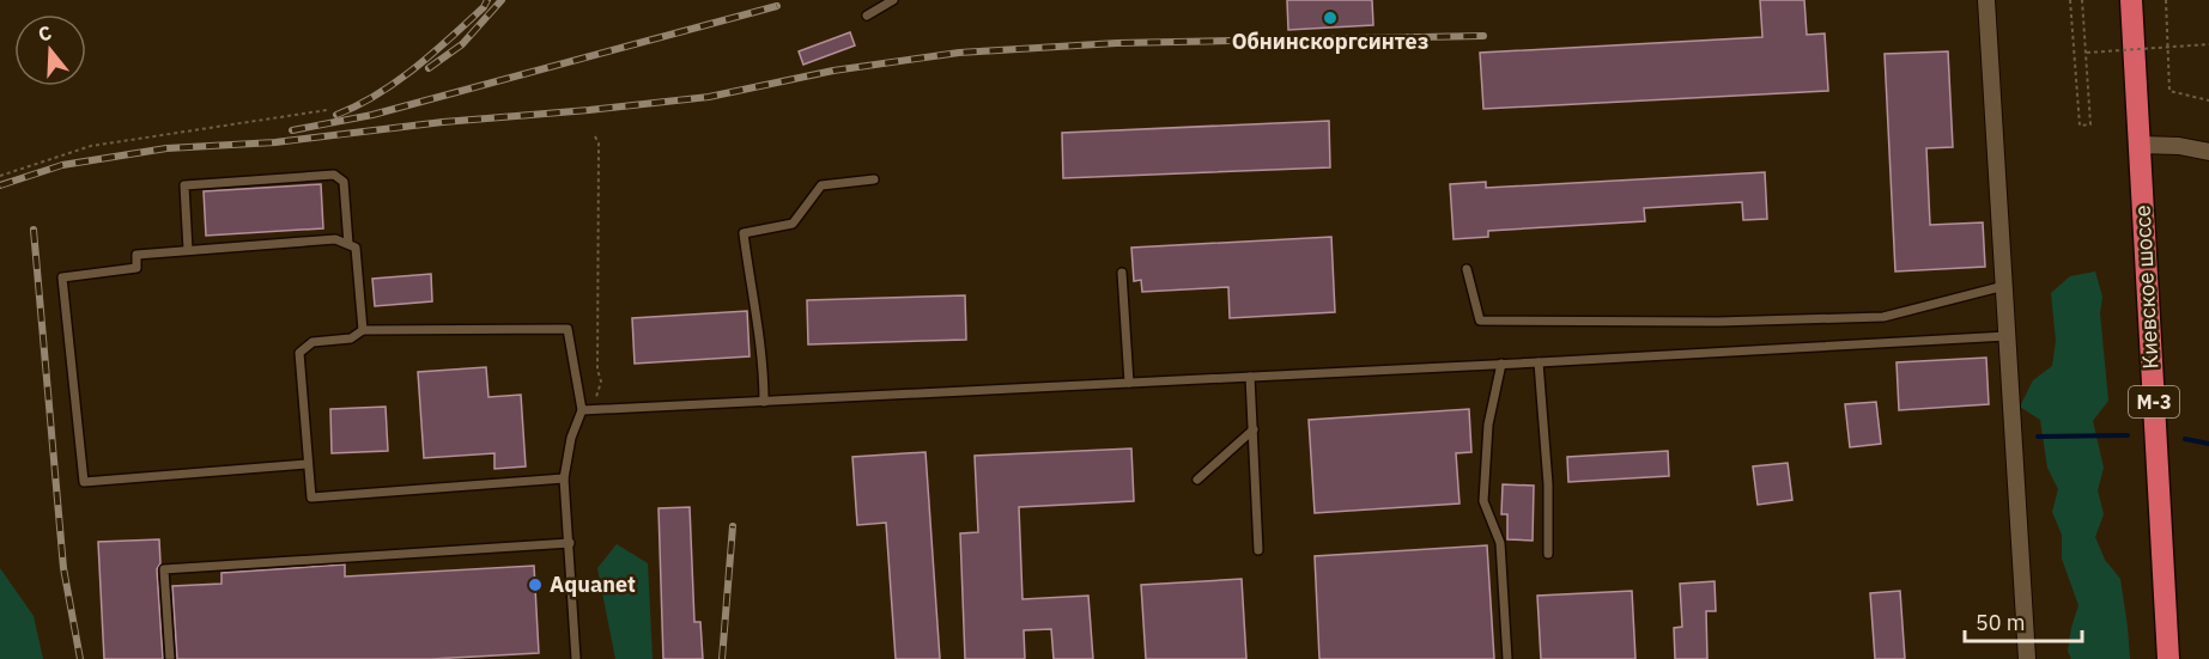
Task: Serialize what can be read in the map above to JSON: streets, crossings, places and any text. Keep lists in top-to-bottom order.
{
  "streets": {
    "highway": ["Киевское шоссе", "М-3"]
  },
  "places": ["Обнинскоргсинтез", "Aquanet"],
  "scale_bar": "50 m",
  "north": "top"
}
